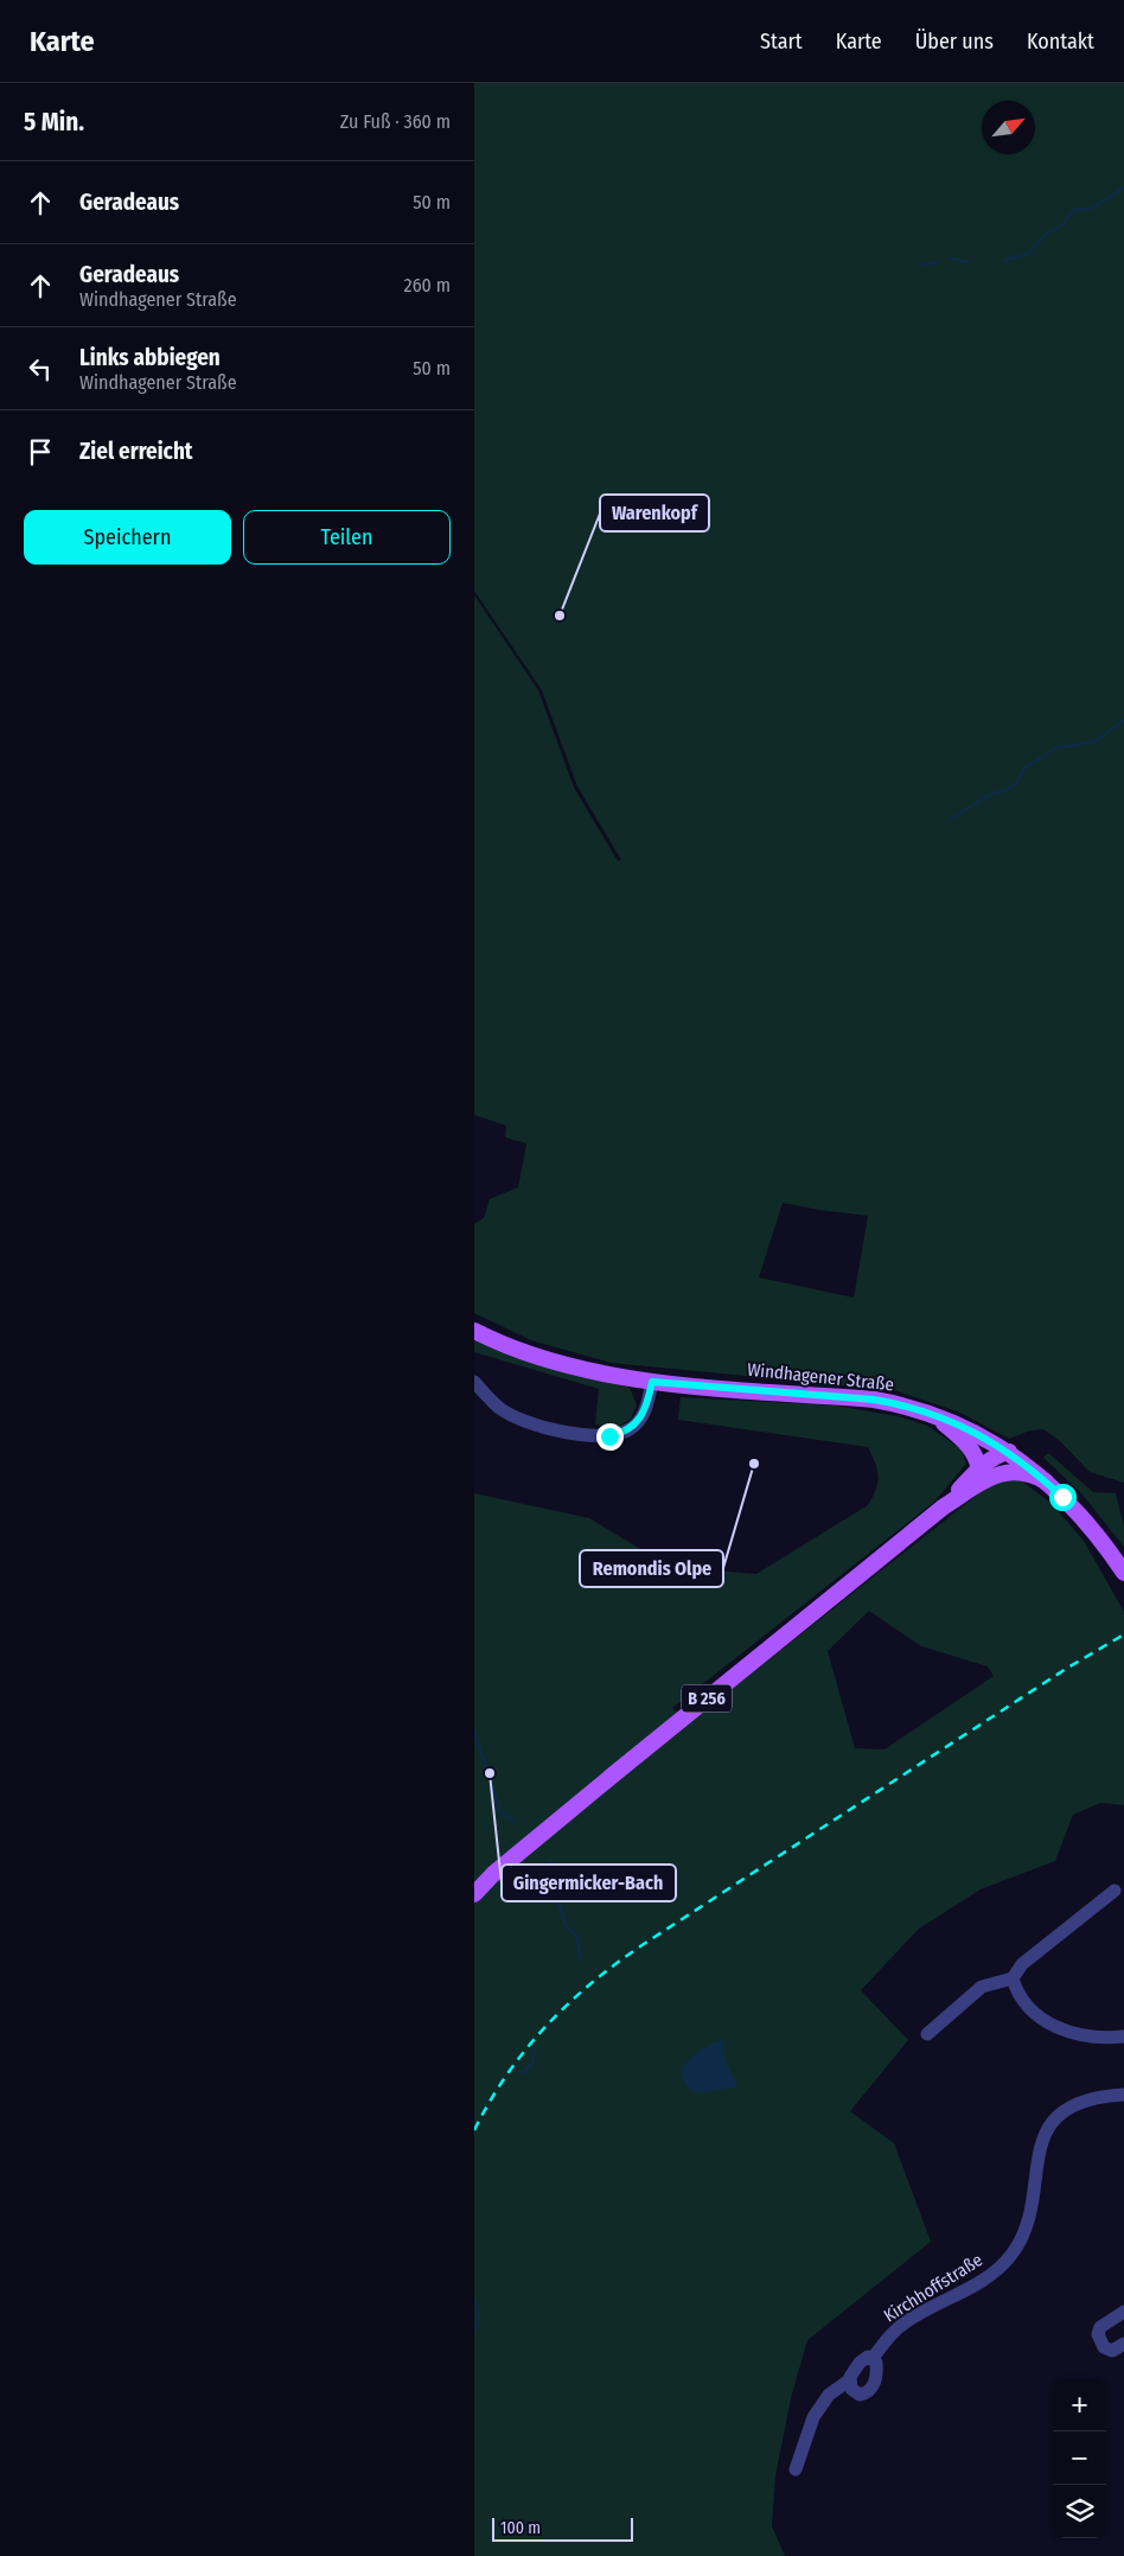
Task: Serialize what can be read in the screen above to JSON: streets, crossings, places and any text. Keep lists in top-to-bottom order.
{
  "streets": {
    "main road": ["Windhagener Straße", "B 256"],
    "street": ["Kirchhoffstraße"]
  },
  "crossings": [
    ["Windhagener Straße", "B 256"]
  ],
  "places": ["Warenkopf", "Remondis Olpe", "Gingermicker-Bach"],
  "scale_bar": "100 m",
  "north": "top right",
  "page": {
    "header": "Karte",
    "nav": [
      "Start",
      "Karte",
      "Über uns",
      "Kontakt"
    ],
    "heading": ["5 Min.", "Zu Fuß · 360 m"],
    "list": [
      ["Geradeaus", "50 m"],
      ["Geradeaus", "Windhagener Straße", "260 m"],
      ["Links abbiegen", "Windhagener Straße", "50 m"],
      "Ziel erreicht"
    ],
    "buttons": ["Speichern", "Teilen"],
    "map_buttons": ["+", "−"],
    "scale": "100 m"
  }
}
